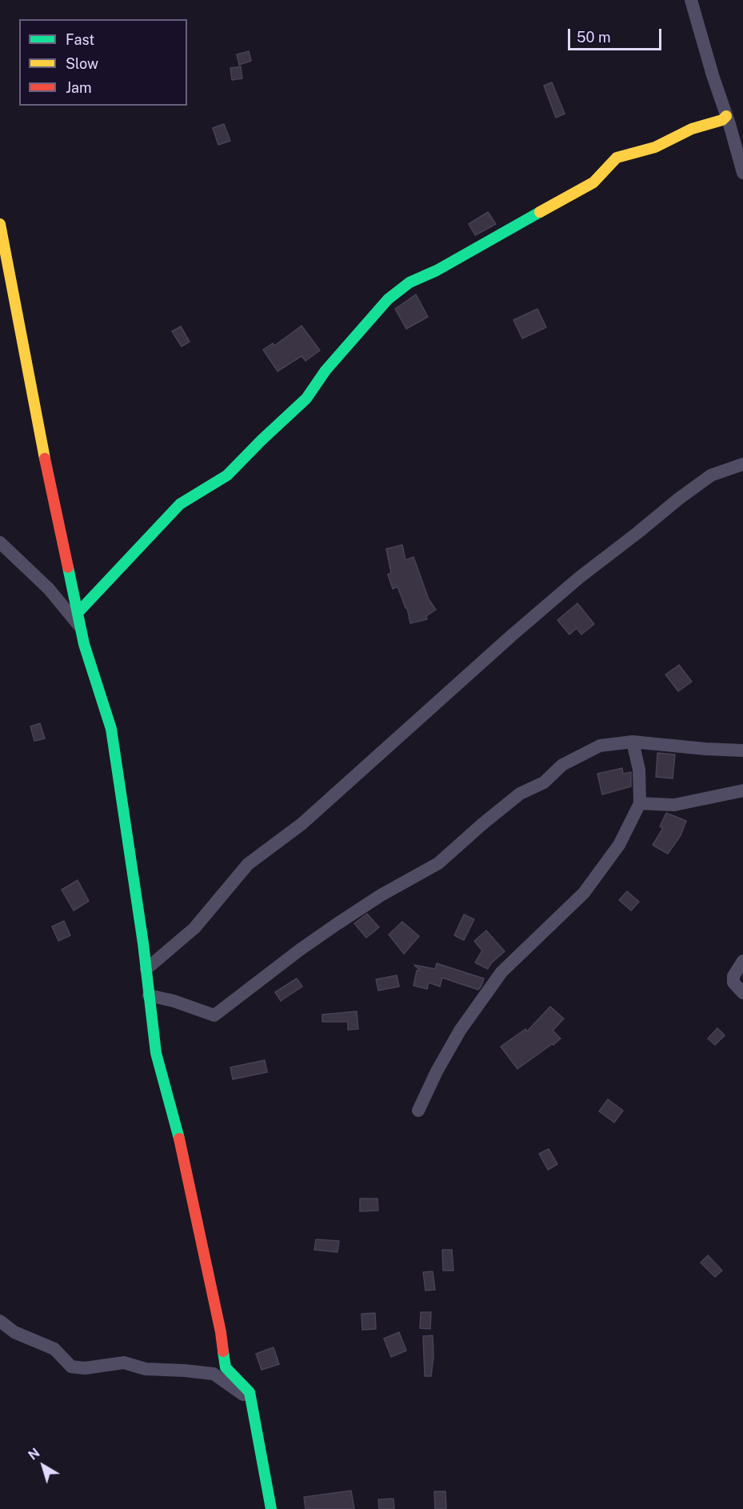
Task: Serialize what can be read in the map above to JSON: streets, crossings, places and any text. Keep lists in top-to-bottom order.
{
  "legend": ["Fast", "Slow", "Jam"],
  "scale_bar": "50 m",
  "north": "top left"
}
